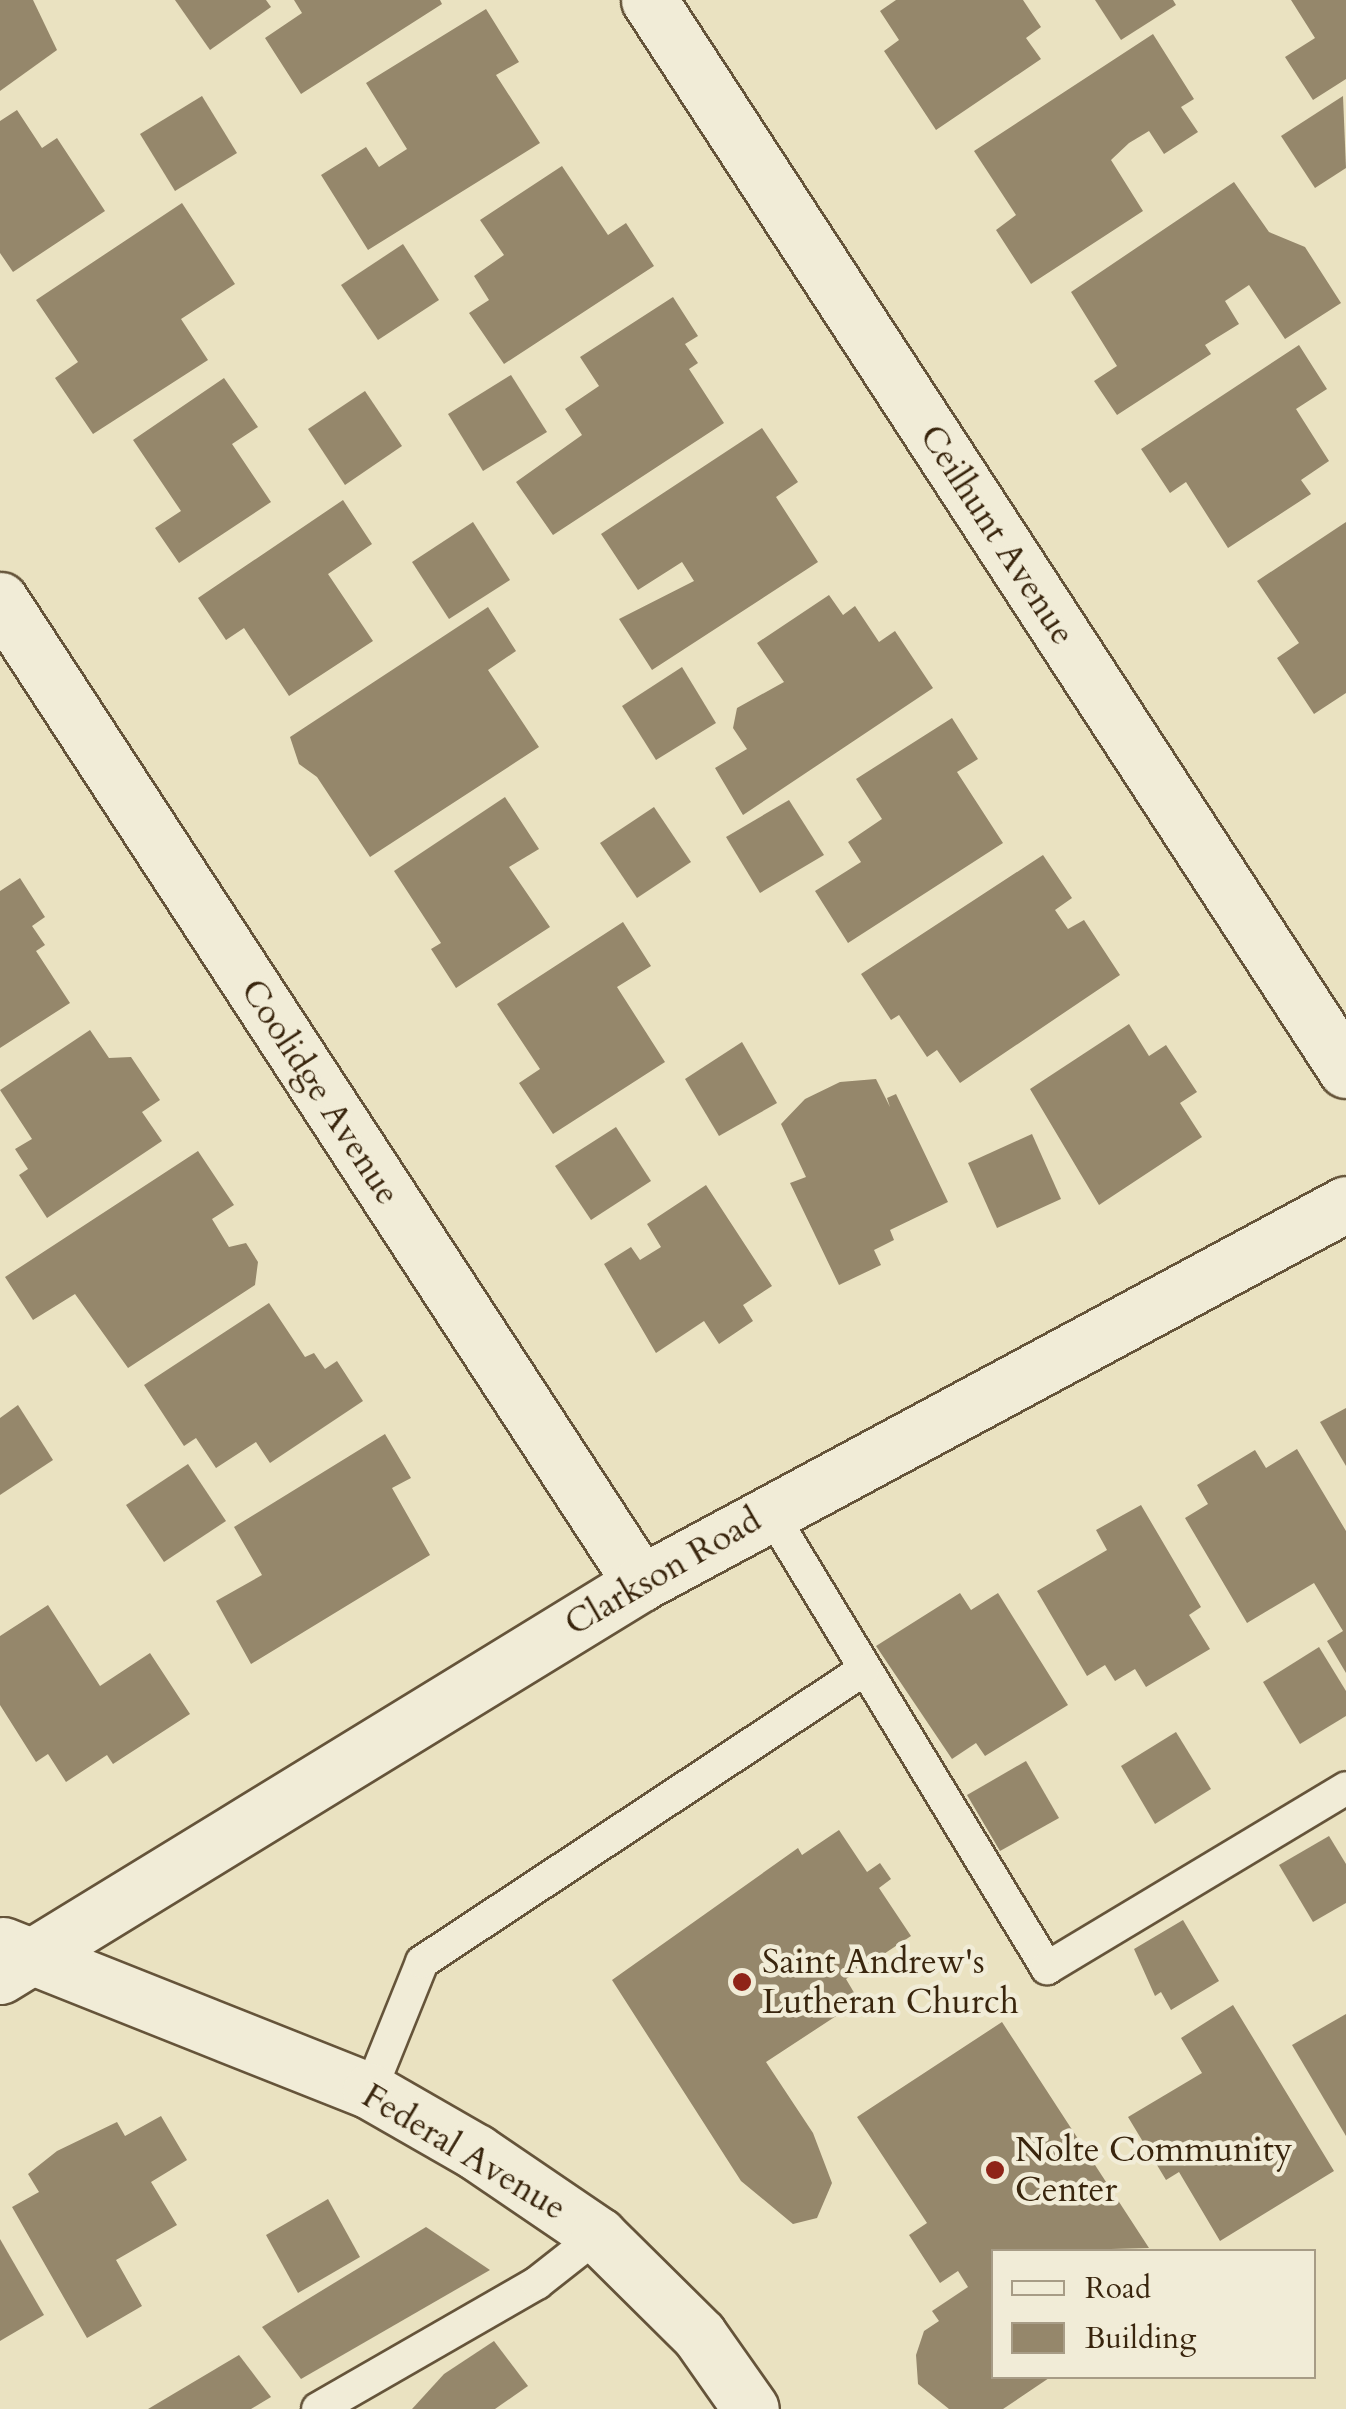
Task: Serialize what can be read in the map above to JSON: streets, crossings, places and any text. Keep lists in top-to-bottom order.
{
  "streets": {
    "street": [
      "Ceilhunt Avenue",
      "Coolidge Avenue",
      "Clarkson Road",
      "Federal Avenue"
    ]
  },
  "crossings": [
    ["Coolidge Avenue", "Clarkson Road"],
    ["Clarkson Road", "Federal Avenue"]
  ],
  "places": ["Saint Andrew's Lutheran Church", "Nolte Community Center"],
  "legend": ["Road", "Building"]
}
